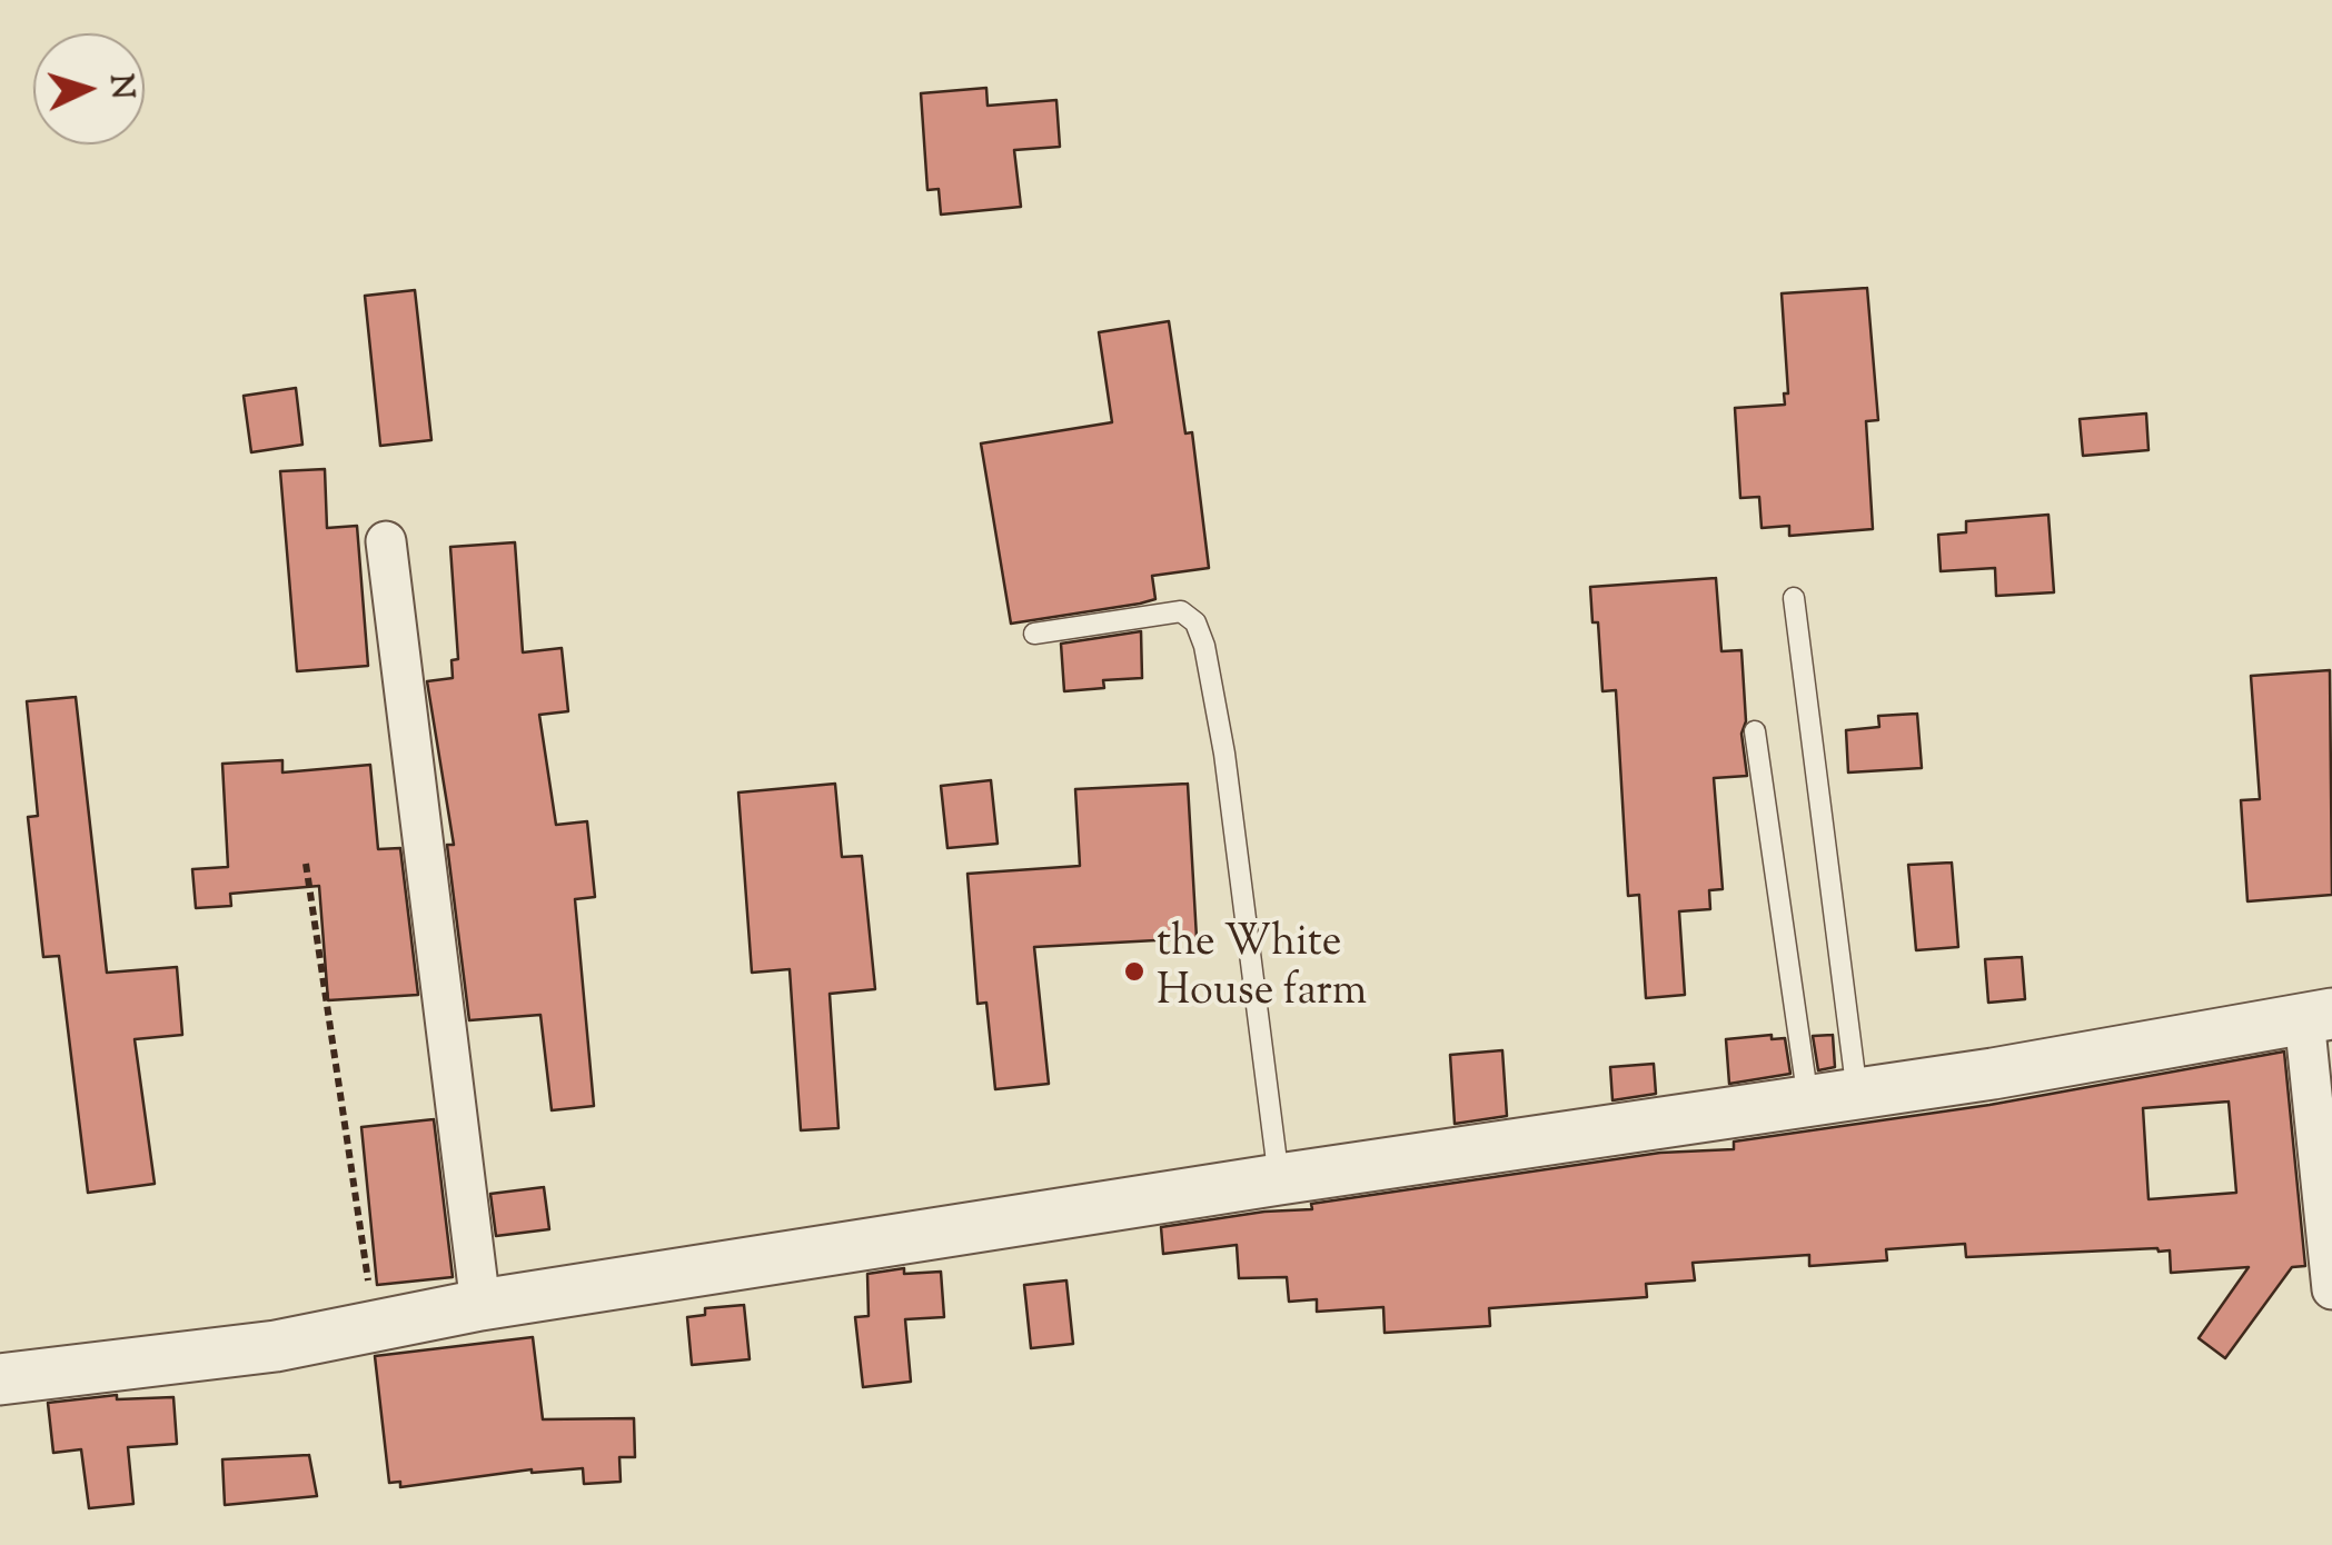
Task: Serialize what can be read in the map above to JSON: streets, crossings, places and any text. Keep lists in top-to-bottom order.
{
  "places": ["the White House farm"],
  "north": "right"
}
